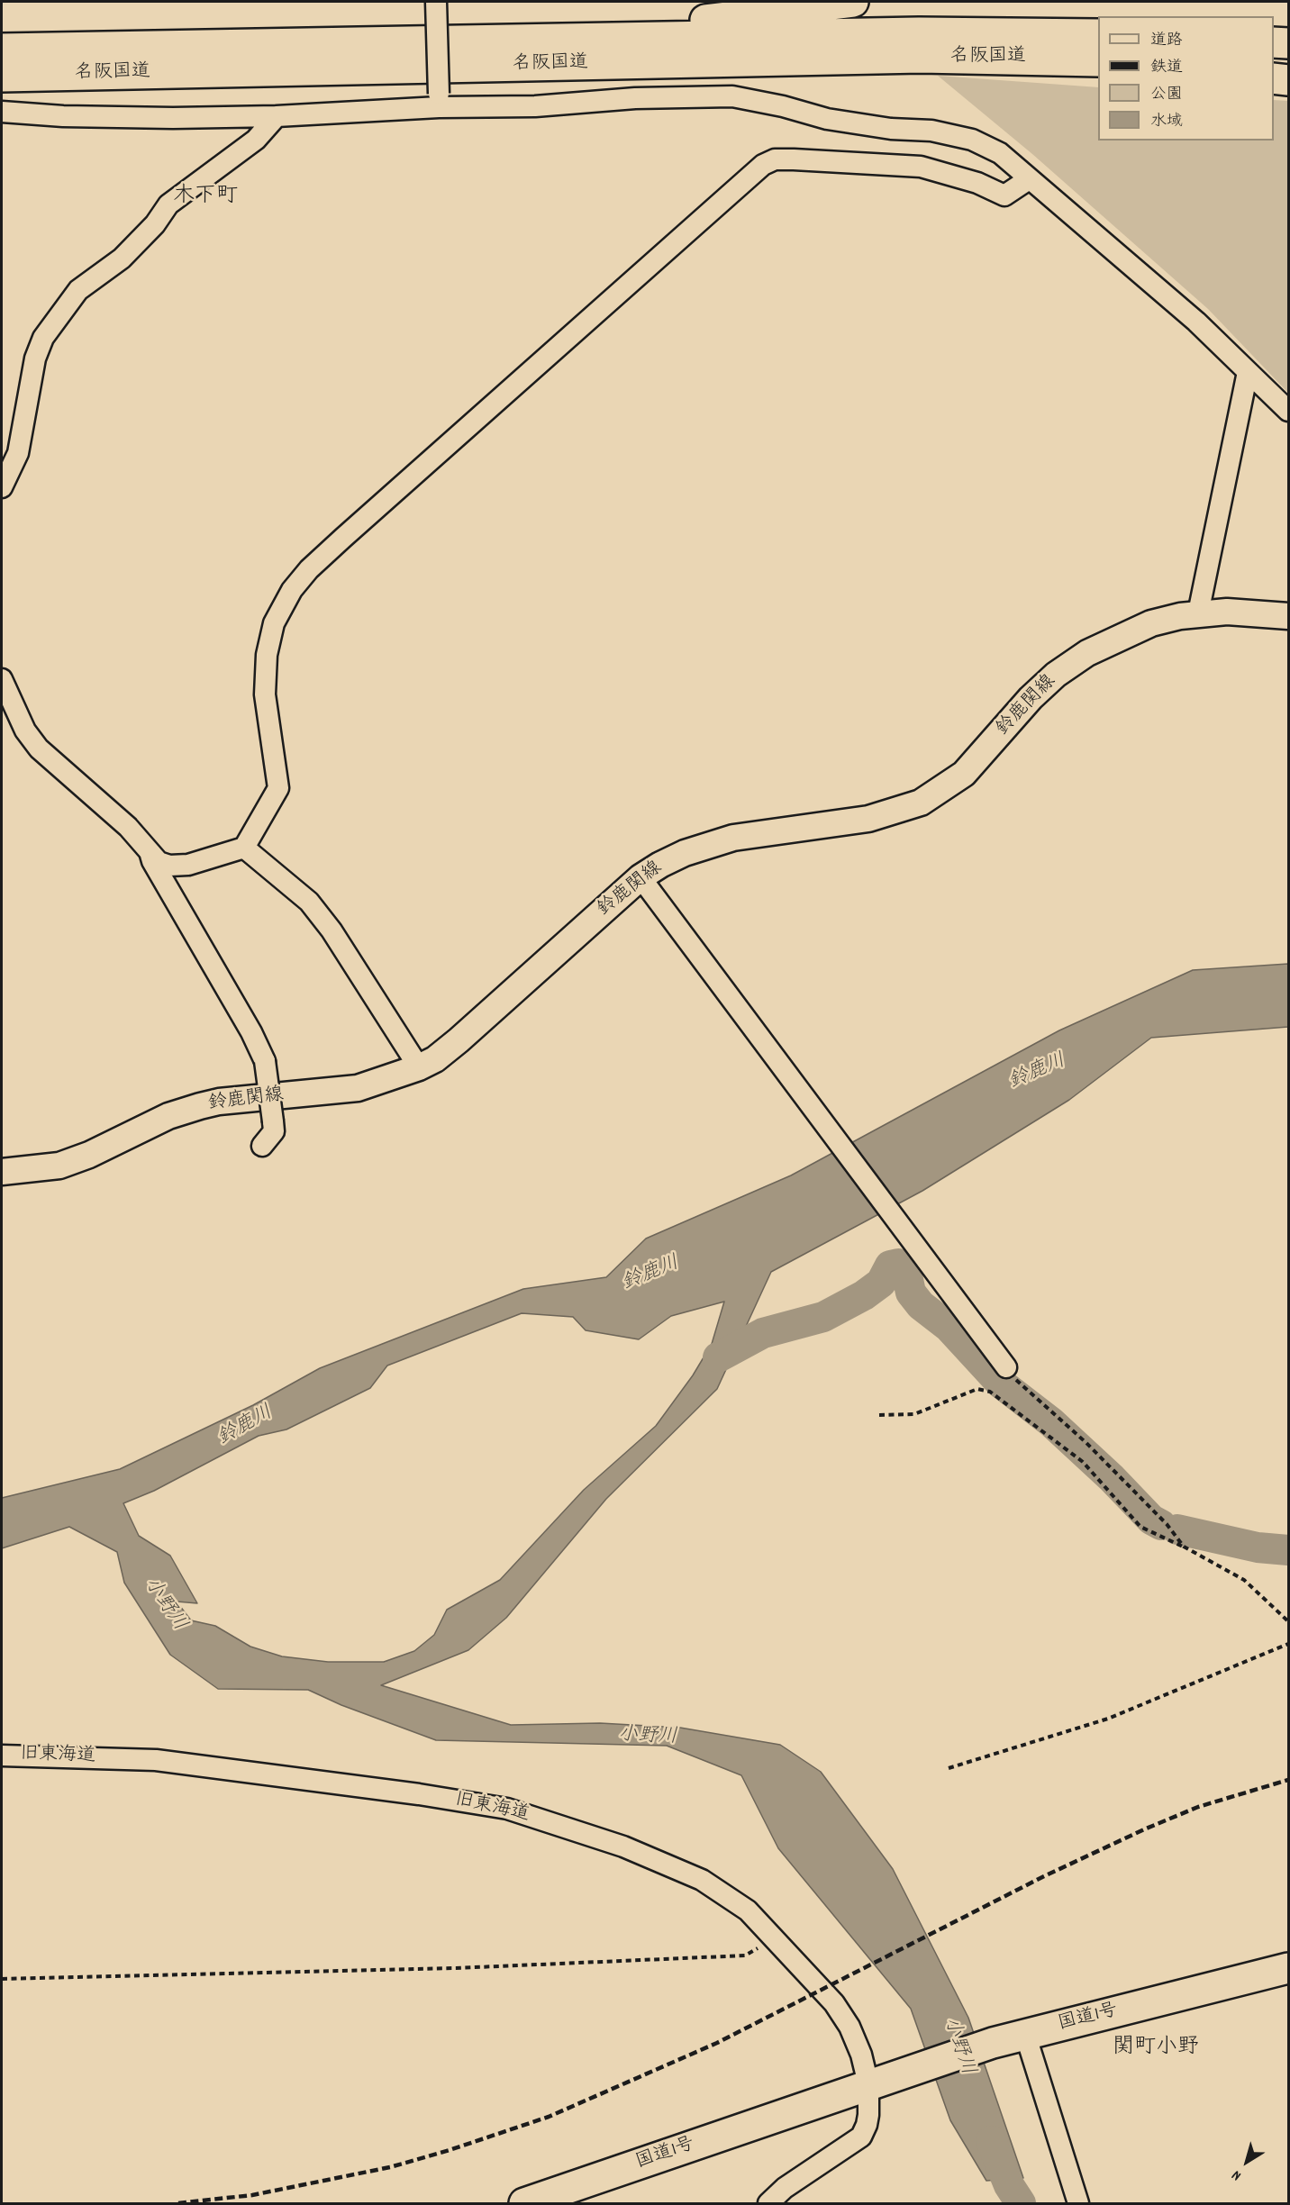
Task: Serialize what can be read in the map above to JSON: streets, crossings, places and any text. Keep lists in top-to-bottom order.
{
  "streets": {
    "highway": ["名阪国道", "国道1号"],
    "main road": ["鈴鹿関線"],
    "street": ["旧東海道"]
  },
  "crossings": [
    ["旧東海道", "国道1号"]
  ],
  "districts": ["木下町", "関町小野"],
  "water": ["鈴鹿川", "小野川"],
  "legend": [
    "道路",
    "鉄道",
    "公園",
    "水域"
  ],
  "north": "bottom left"
}
